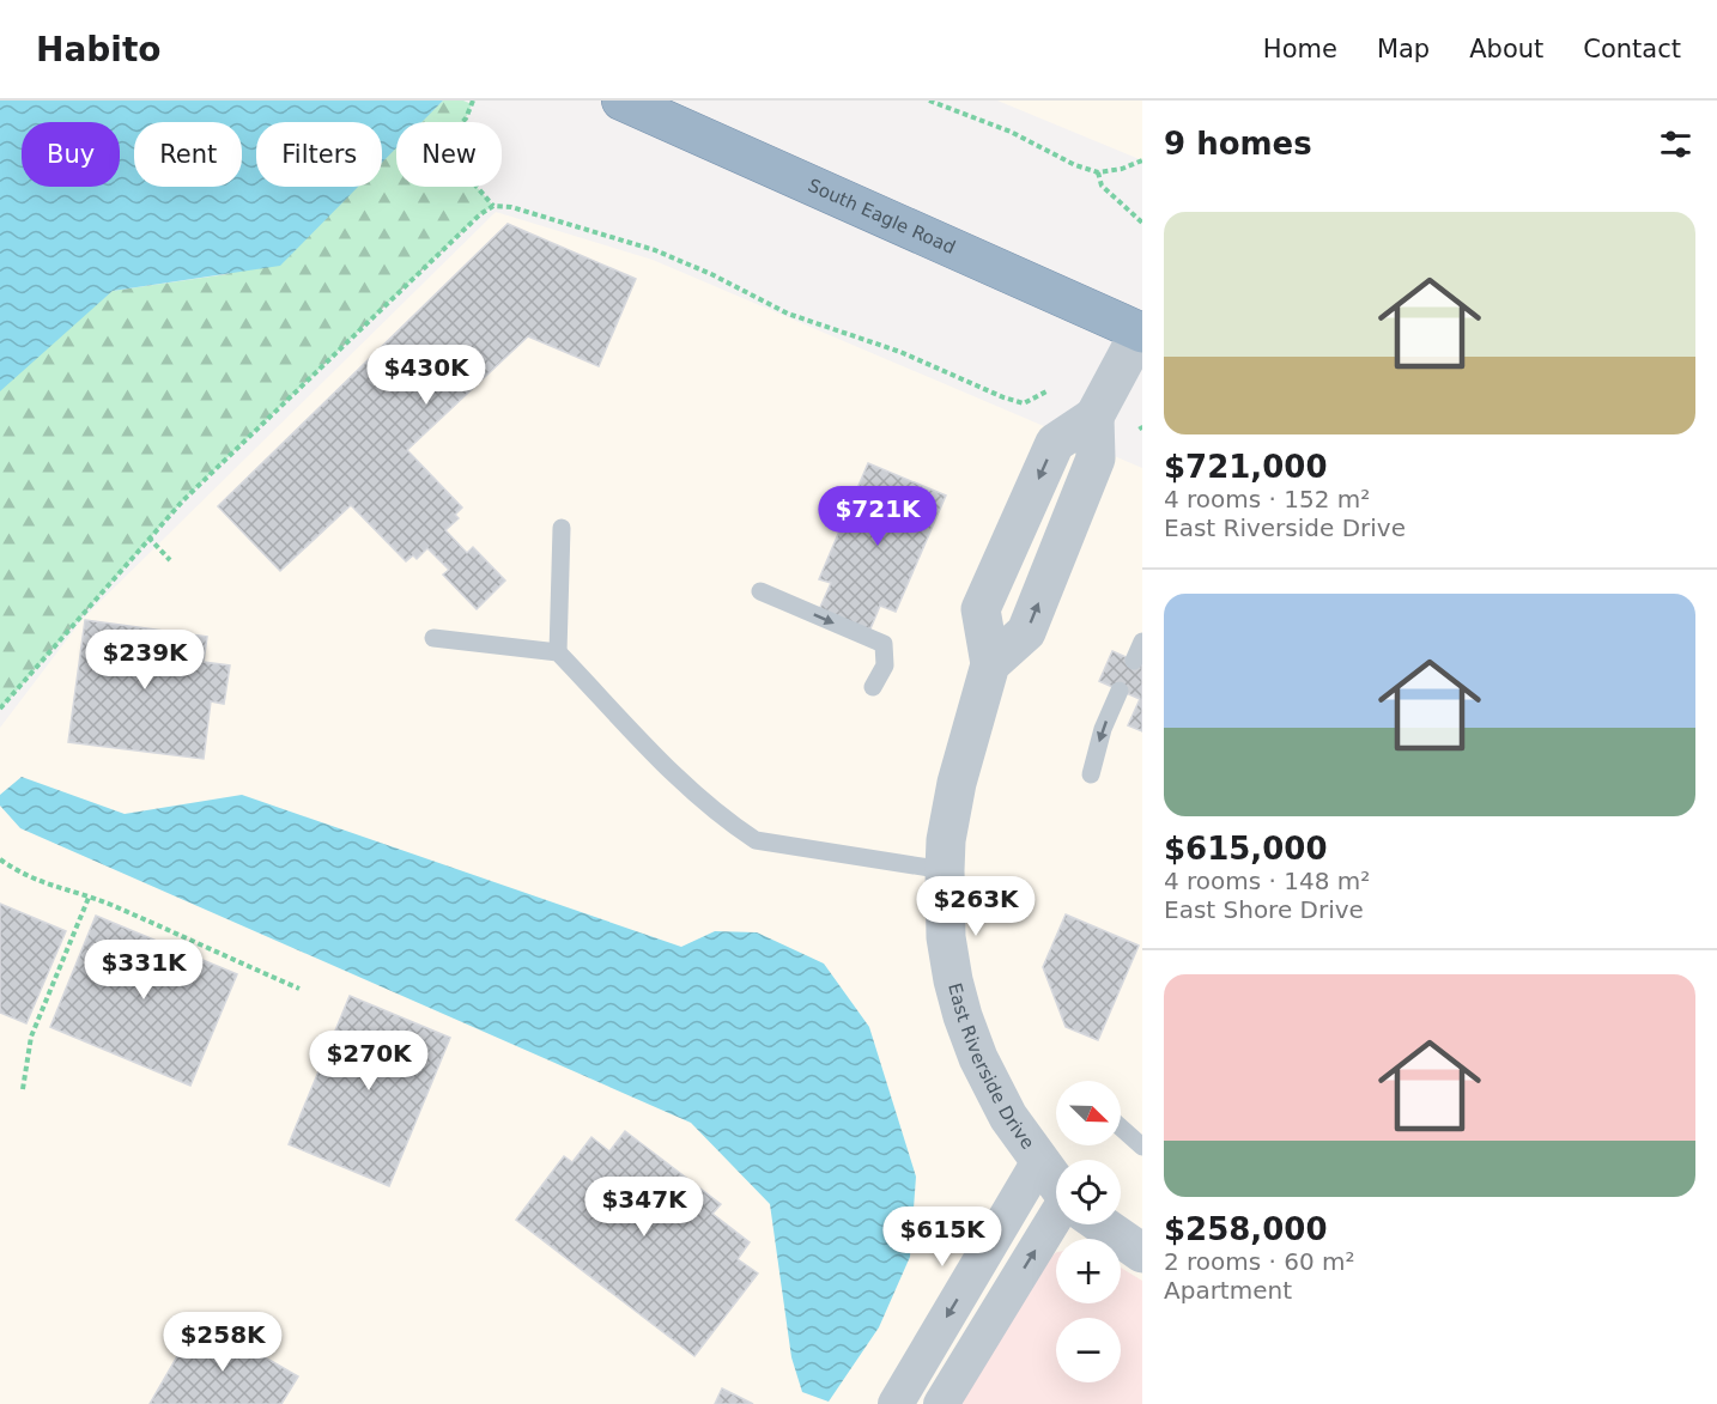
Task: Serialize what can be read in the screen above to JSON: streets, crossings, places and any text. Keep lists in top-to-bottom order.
{
  "streets": {
    "highway": ["South Eagle Road"],
    "street": ["East Riverside Drive"]
  },
  "crossings": [
    ["South Eagle Road", "East Riverside Drive"]
  ],
  "north": "bottom right",
  "page": {
    "header": "Habito",
    "nav": [
      "Home",
      "Map",
      "About",
      "Contact"
    ],
    "heading": "9 homes",
    "chip": [
      "Buy",
      "Rent",
      "Filters",
      "New"
    ],
    "list": [
      {
        "name": "$721,000",
        "note": "4 rooms · 152 m² · East Riverside Drive"
      },
      {
        "name": "$615,000",
        "note": "4 rooms · 148 m² · East Shore Drive"
      },
      {
        "name": "$258,000",
        "note": "2 rooms · 60 m² · Apartment"
      }
    ],
    "price": [
      "$430K",
      "$721K",
      "$239K",
      "$263K",
      "$331K",
      "$270K",
      "$347K",
      "$615K",
      "$258K"
    ],
    "map_buttons": ["+", "−"]
  }
}
